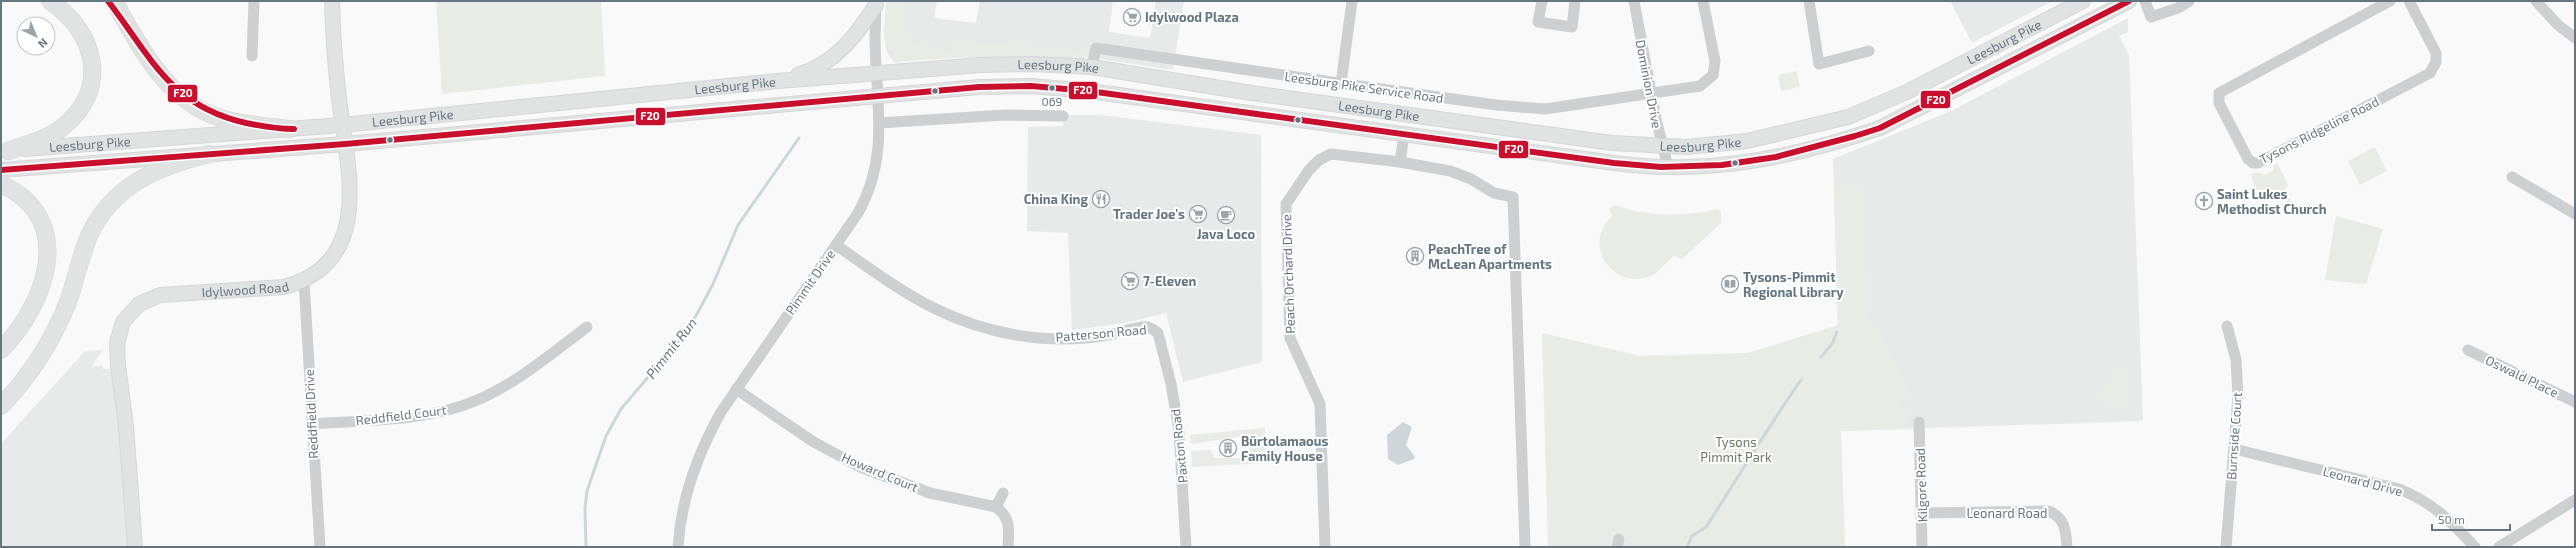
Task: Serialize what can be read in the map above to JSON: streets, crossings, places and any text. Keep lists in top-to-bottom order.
{
  "streets": {
    "main road": ["Leesburg Pike", "Idylwood Road"],
    "street": [
      "Dominion Drive",
      "Leesburg Pike Service Road",
      "Tysons Ridgeline Road",
      "Peach Orchard Drive",
      "Pimmit Drive",
      "Patterson Road",
      "Oswald Place",
      "Reddfield Drive",
      "Reddfield Court",
      "Burnside Court",
      "Paxton Road",
      "Howard Court",
      "Leonard Drive",
      "Kilgore Road",
      "Leonard Road"
    ]
  },
  "crossings": [
    ["Leesburg Pike", "Dominion Drive"],
    ["Leesburg Pike", "Leesburg Pike Service Road"],
    ["Leesburg Pike", "Pimmit Drive"],
    ["Leesburg Pike", "Idylwood Road"],
    ["Dominion Drive", "Leesburg Pike Service Road"],
    ["Pimmit Drive", "Patterson Road"],
    ["Pimmit Drive", "Howard Court"],
    ["Idylwood Road", "Reddfield Drive"],
    ["Patterson Road", "Paxton Road"],
    ["Reddfield Drive", "Reddfield Court"],
    ["Burnside Court", "Leonard Drive"],
    ["Kilgore Road", "Leonard Road"]
  ],
  "water": ["Pimmit Run"],
  "parks": ["Tysons Pimmit Park"],
  "places": {
    "supermarket": ["Idylwood Plaza", "Trader Joe's", "7-Eleven"],
    "other": ["069"],
    "restaurant": ["China King"],
    "church": ["Saint Lukes Methodist Church"],
    "cafe": ["Java Loco"],
    "building": ["PeachTree of McLean Apartments", "Bürtolamaous Family House"],
    "library": ["Tysons-Pimmit Regional Library"]
  },
  "lines": ["transit line F20"],
  "scale_bar": "50 m",
  "north": "bottom right"
}
